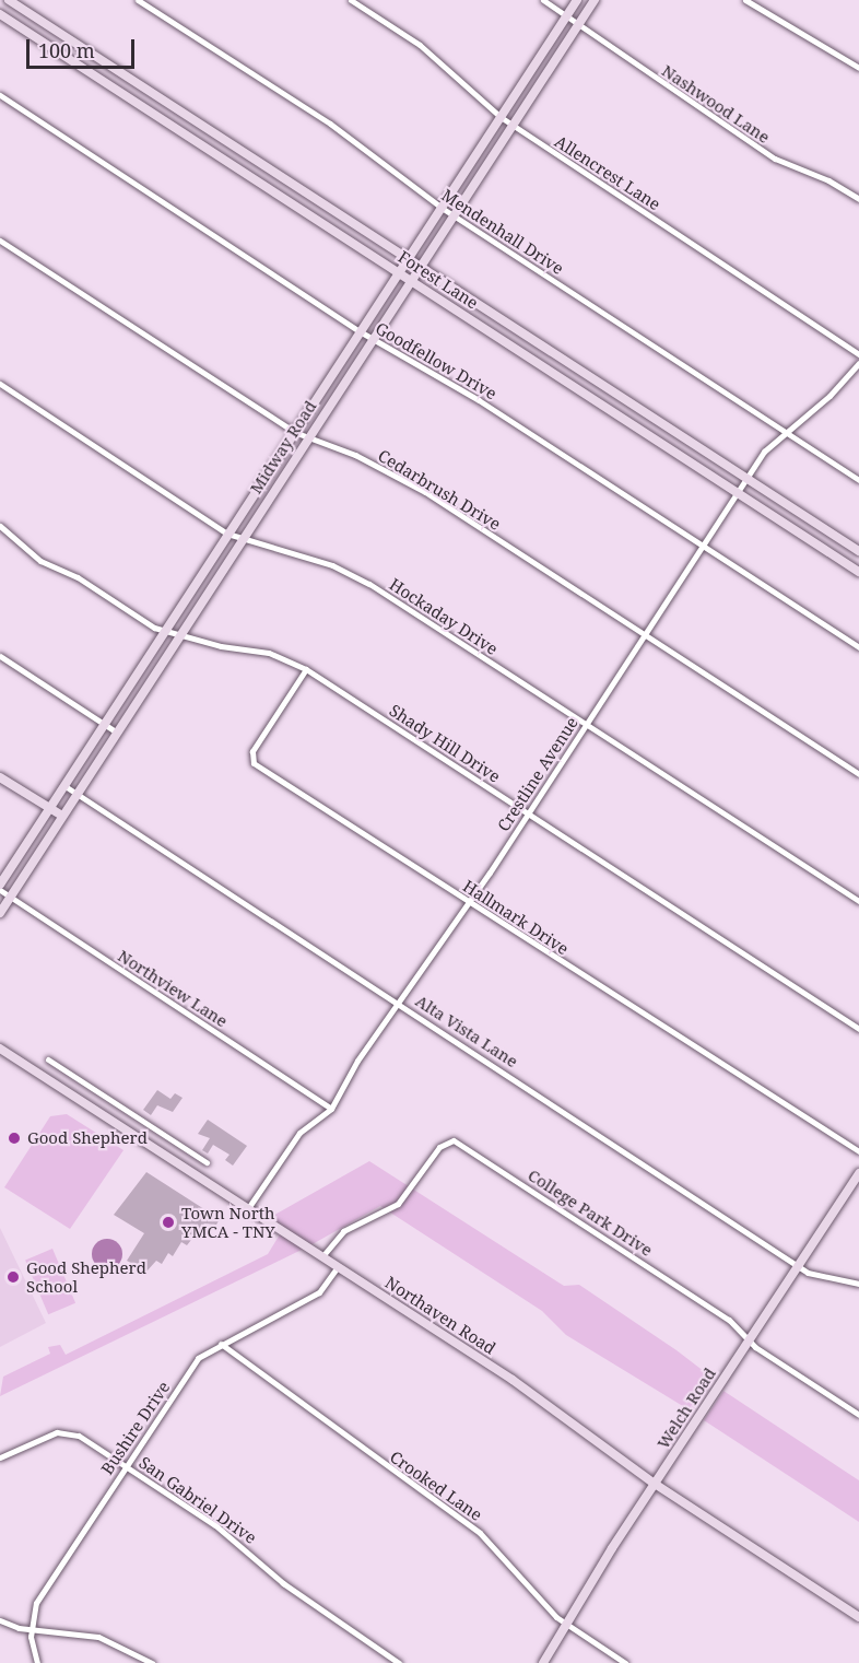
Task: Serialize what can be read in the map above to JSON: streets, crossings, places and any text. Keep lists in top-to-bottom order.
{
  "streets": {
    "main road": [
      "Forest Lane",
      "Midway Road",
      "Northaven Road",
      "Welch Road"
    ],
    "street": [
      "Nashwood Lane",
      "Allencrest Lane",
      "Mendenhall Drive",
      "Goodfellow Drive",
      "Cedarbrush Drive",
      "Hockaday Drive",
      "Shady Hill Drive",
      "Crestline Avenue",
      "Hallmark Drive",
      "Northview Lane",
      "Alta Vista Lane",
      "College Park Drive",
      "Bushire Drive",
      "Crooked Lane",
      "San Gabriel Drive"
    ]
  },
  "crossings": [
    ["Nashwood Lane", "Midway Road"],
    ["Allencrest Lane", "Midway Road"],
    ["Mendenhall Drive", "Midway Road"],
    ["Mendenhall Drive", "Crestline Avenue"],
    ["Forest Lane", "Midway Road"],
    ["Forest Lane", "Crestline Avenue"],
    ["Goodfellow Drive", "Midway Road"],
    ["Goodfellow Drive", "Crestline Avenue"],
    ["Midway Road", "Cedarbrush Drive"],
    ["Midway Road", "Hockaday Drive"],
    ["Midway Road", "Shady Hill Drive"],
    ["Midway Road", "Northview Lane"],
    ["Midway Road", "Alta Vista Lane"],
    ["Cedarbrush Drive", "Crestline Avenue"],
    ["Hockaday Drive", "Crestline Avenue"],
    ["Shady Hill Drive", "Crestline Avenue"],
    ["Shady Hill Drive", "Hallmark Drive"],
    ["Crestline Avenue", "Hallmark Drive"],
    ["Crestline Avenue", "Northview Lane"],
    ["Crestline Avenue", "Alta Vista Lane"],
    ["Crestline Avenue", "Northaven Road"],
    ["Alta Vista Lane", "Welch Road"],
    ["College Park Drive", "Northaven Road"],
    ["College Park Drive", "Welch Road"],
    ["Northaven Road", "Welch Road"],
    ["Northaven Road", "Bushire Drive"],
    ["Welch Road", "Crooked Lane"],
    ["Bushire Drive", "Crooked Lane"],
    ["Bushire Drive", "San Gabriel Drive"]
  ],
  "places": ["Good Shepherd", "Town North YMCA - TNY", "Good Shepherd School"],
  "scale_bar": "100 m"
}
